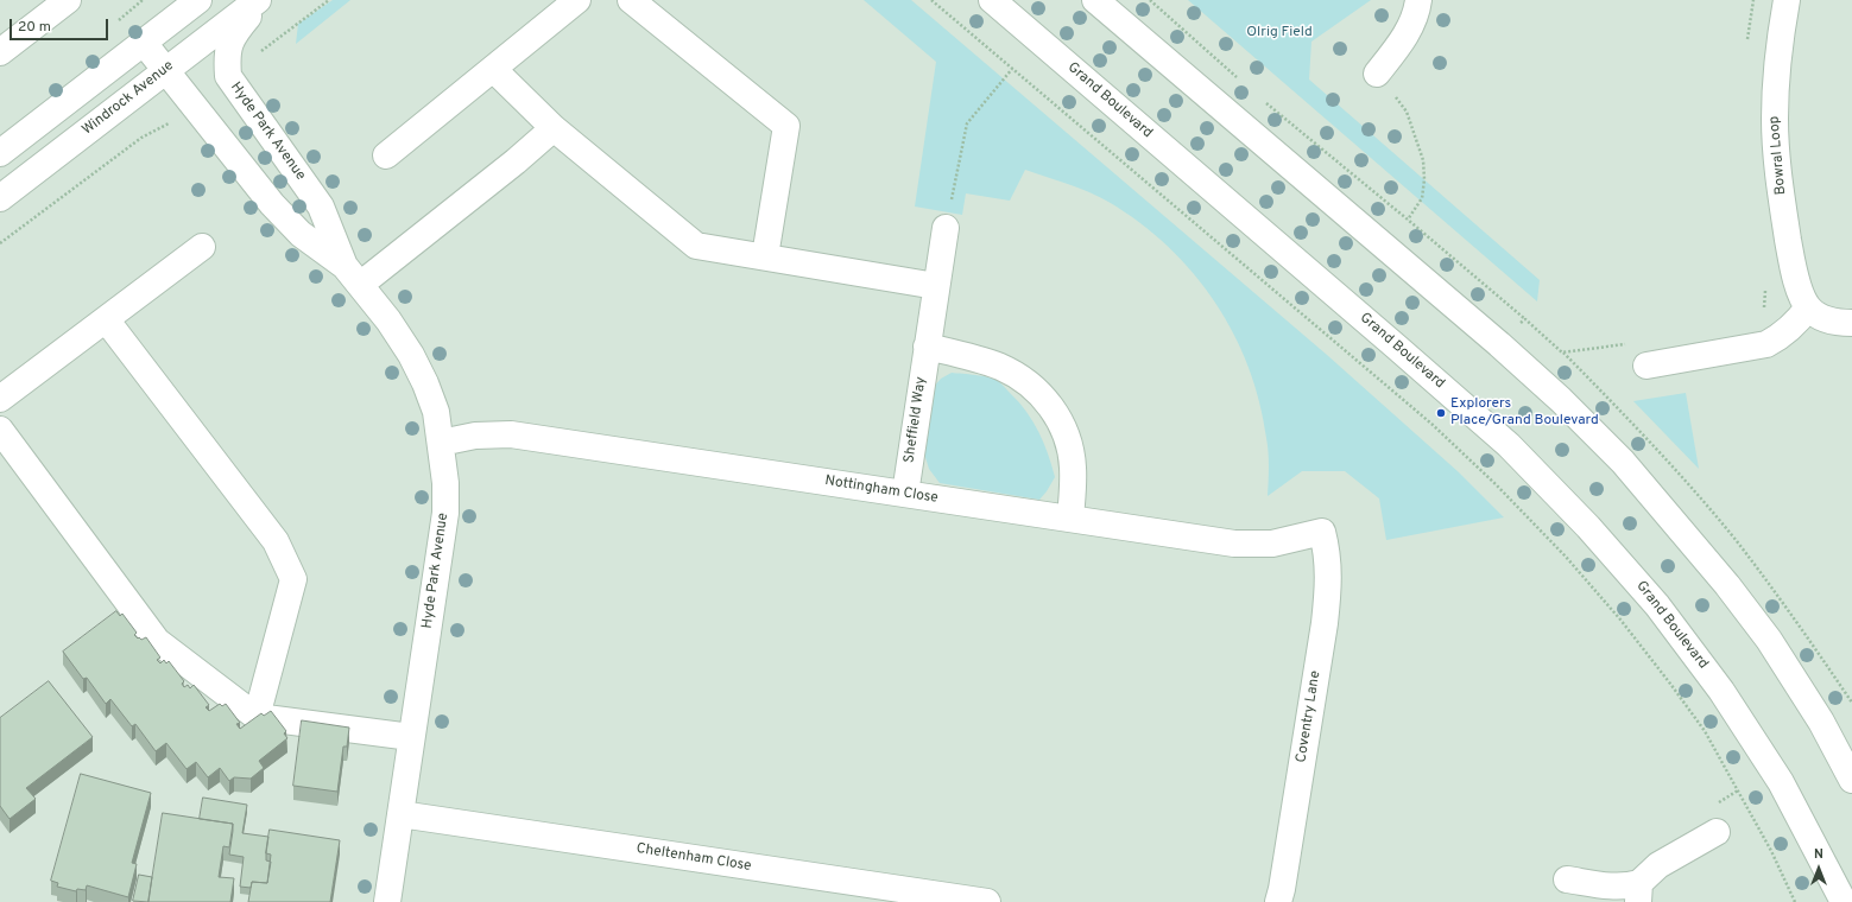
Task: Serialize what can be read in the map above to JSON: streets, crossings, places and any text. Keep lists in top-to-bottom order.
{
  "streets": {
    "street": [
      "Windrock Avenue",
      "Grand Boulevard",
      "Hyde Park Avenue",
      "Bowral Loop",
      "Sheffield Way",
      "Nottingham Close",
      "Coventry Lane",
      "Cheltenham Close"
    ]
  },
  "crossings": [
    ["Windrock Avenue", "Hyde Park Avenue"],
    ["Hyde Park Avenue", "Nottingham Close"],
    ["Hyde Park Avenue", "Cheltenham Close"],
    ["Sheffield Way", "Nottingham Close"],
    ["Nottingham Close", "Coventry Lane"]
  ],
  "parks": ["Olrig Field"],
  "places": ["Explorers Place/Grand Boulevard"],
  "scale_bar": "20 m",
  "north": "top"
}
